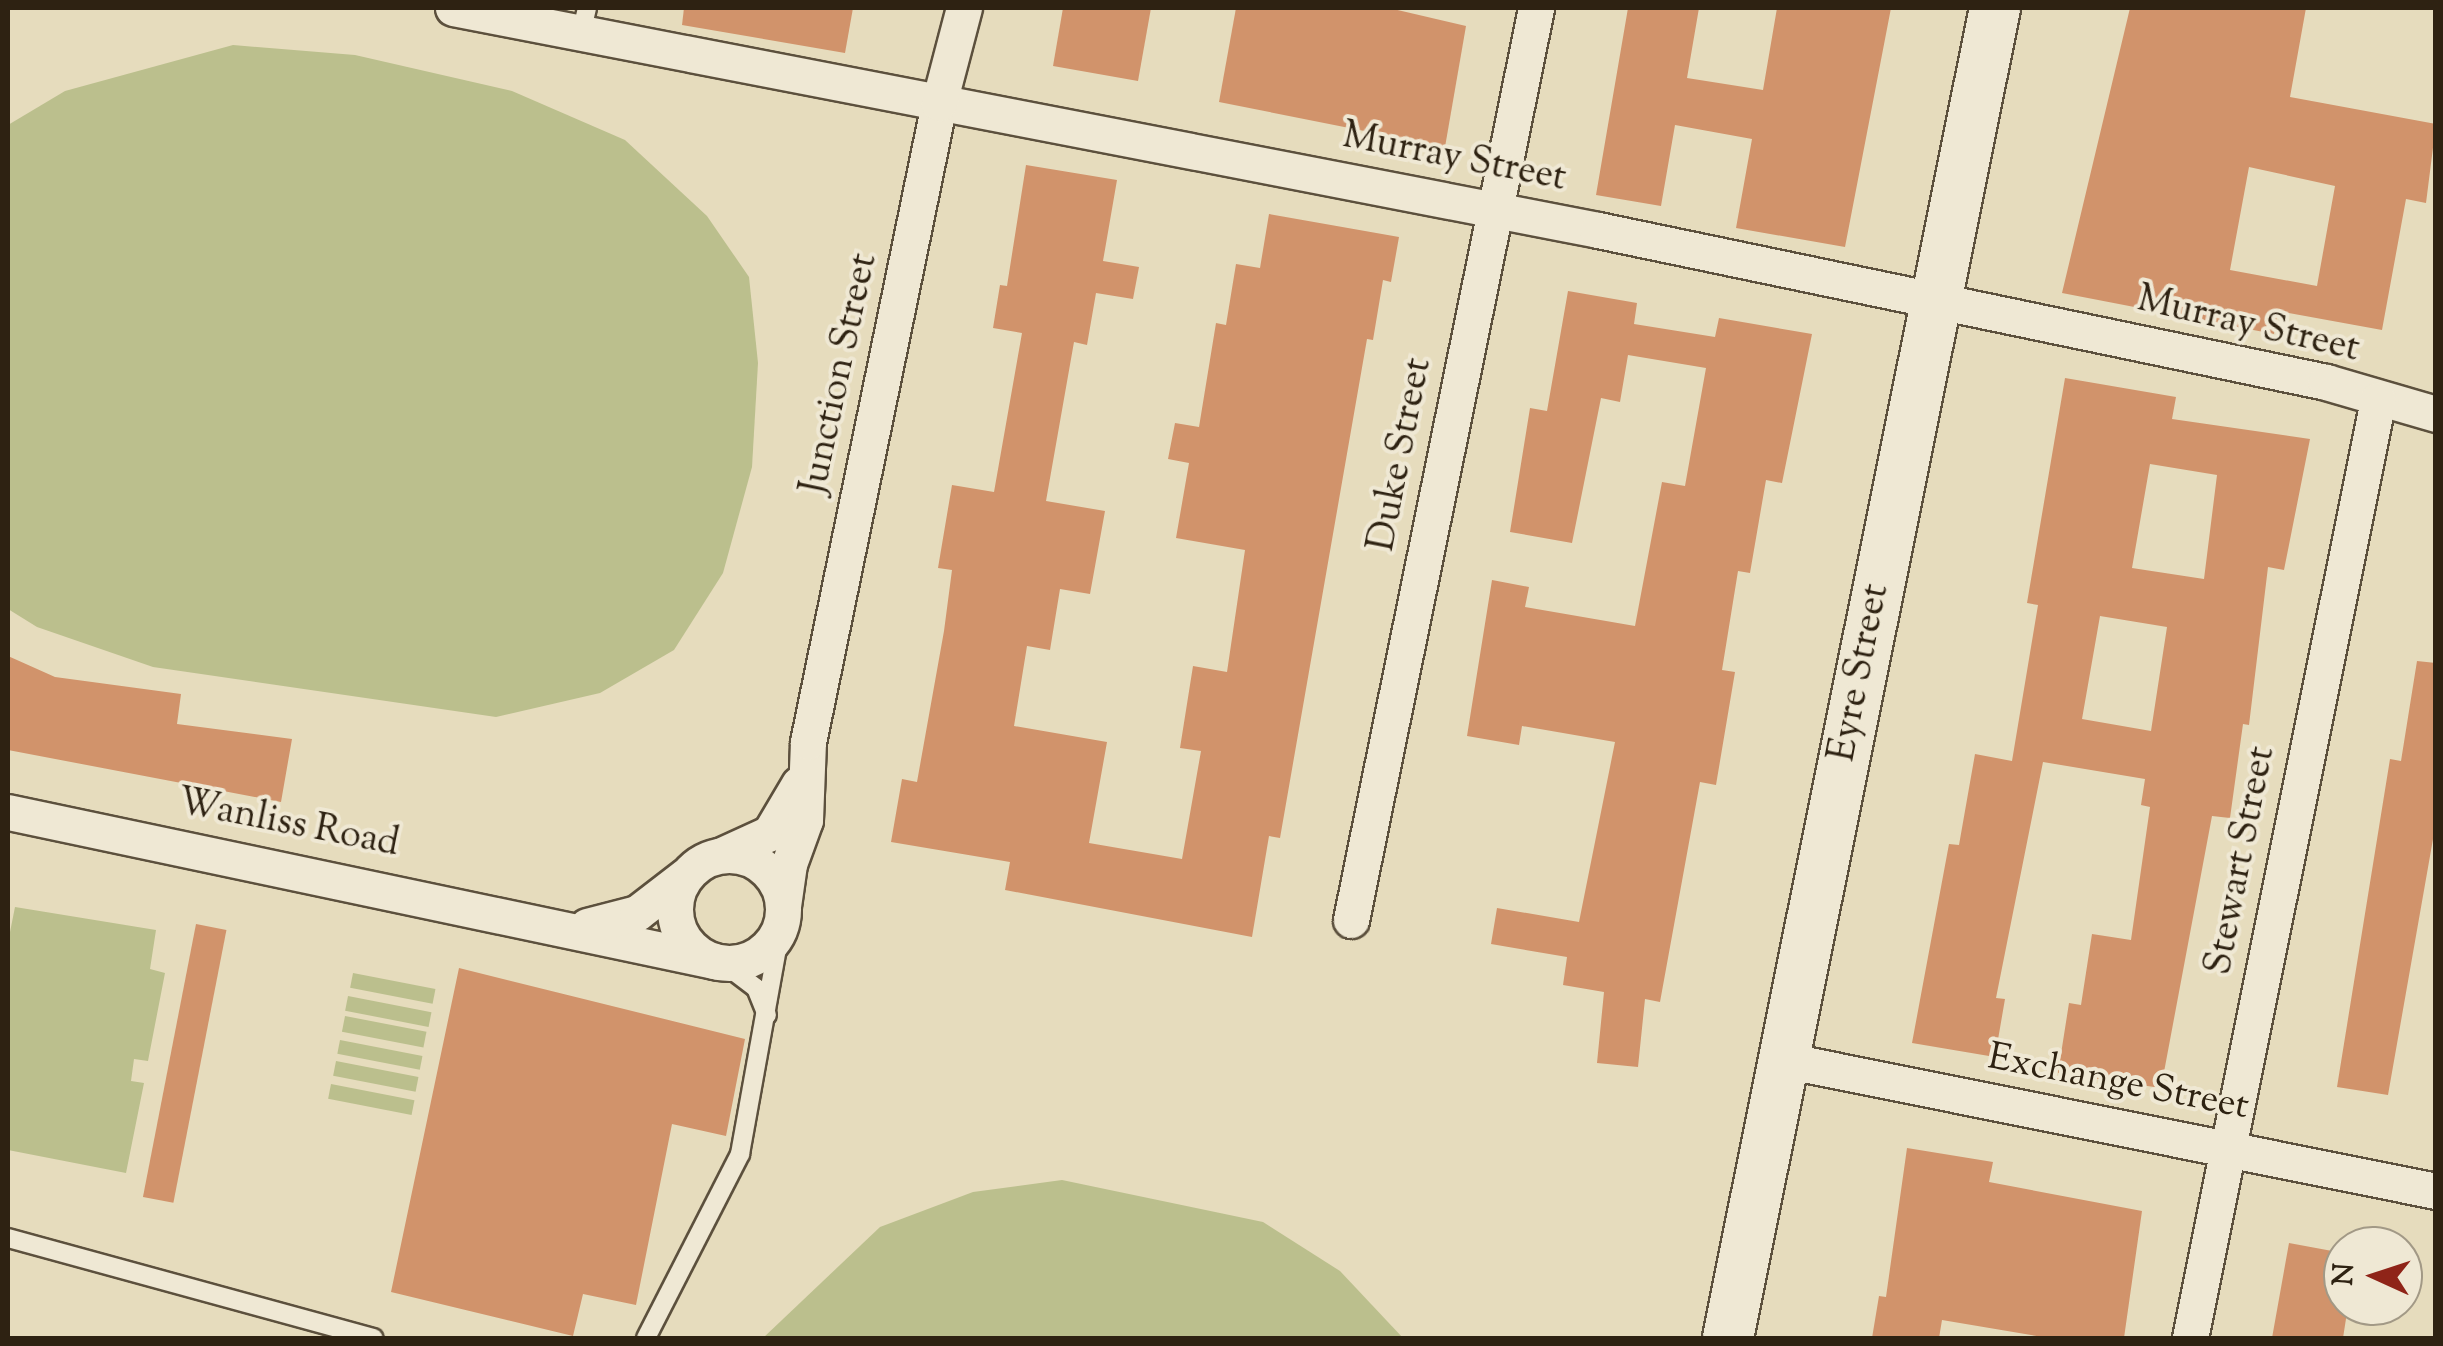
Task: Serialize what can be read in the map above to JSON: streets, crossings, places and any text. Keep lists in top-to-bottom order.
{
  "streets": {
    "main road": ["Eyre Street"],
    "street": [
      "Murray Street",
      "Junction Street",
      "Duke Street",
      "Wanliss Road",
      "Stewart Street",
      "Exchange Street"
    ]
  },
  "crossings": [
    ["Murray Street", "Junction Street"],
    ["Murray Street", "Duke Street"],
    ["Murray Street", "Eyre Street"],
    ["Murray Street", "Stewart Street"],
    ["Junction Street", "Wanliss Road"],
    ["Eyre Street", "Exchange Street"],
    ["Stewart Street", "Exchange Street"]
  ],
  "north": "left"
}
